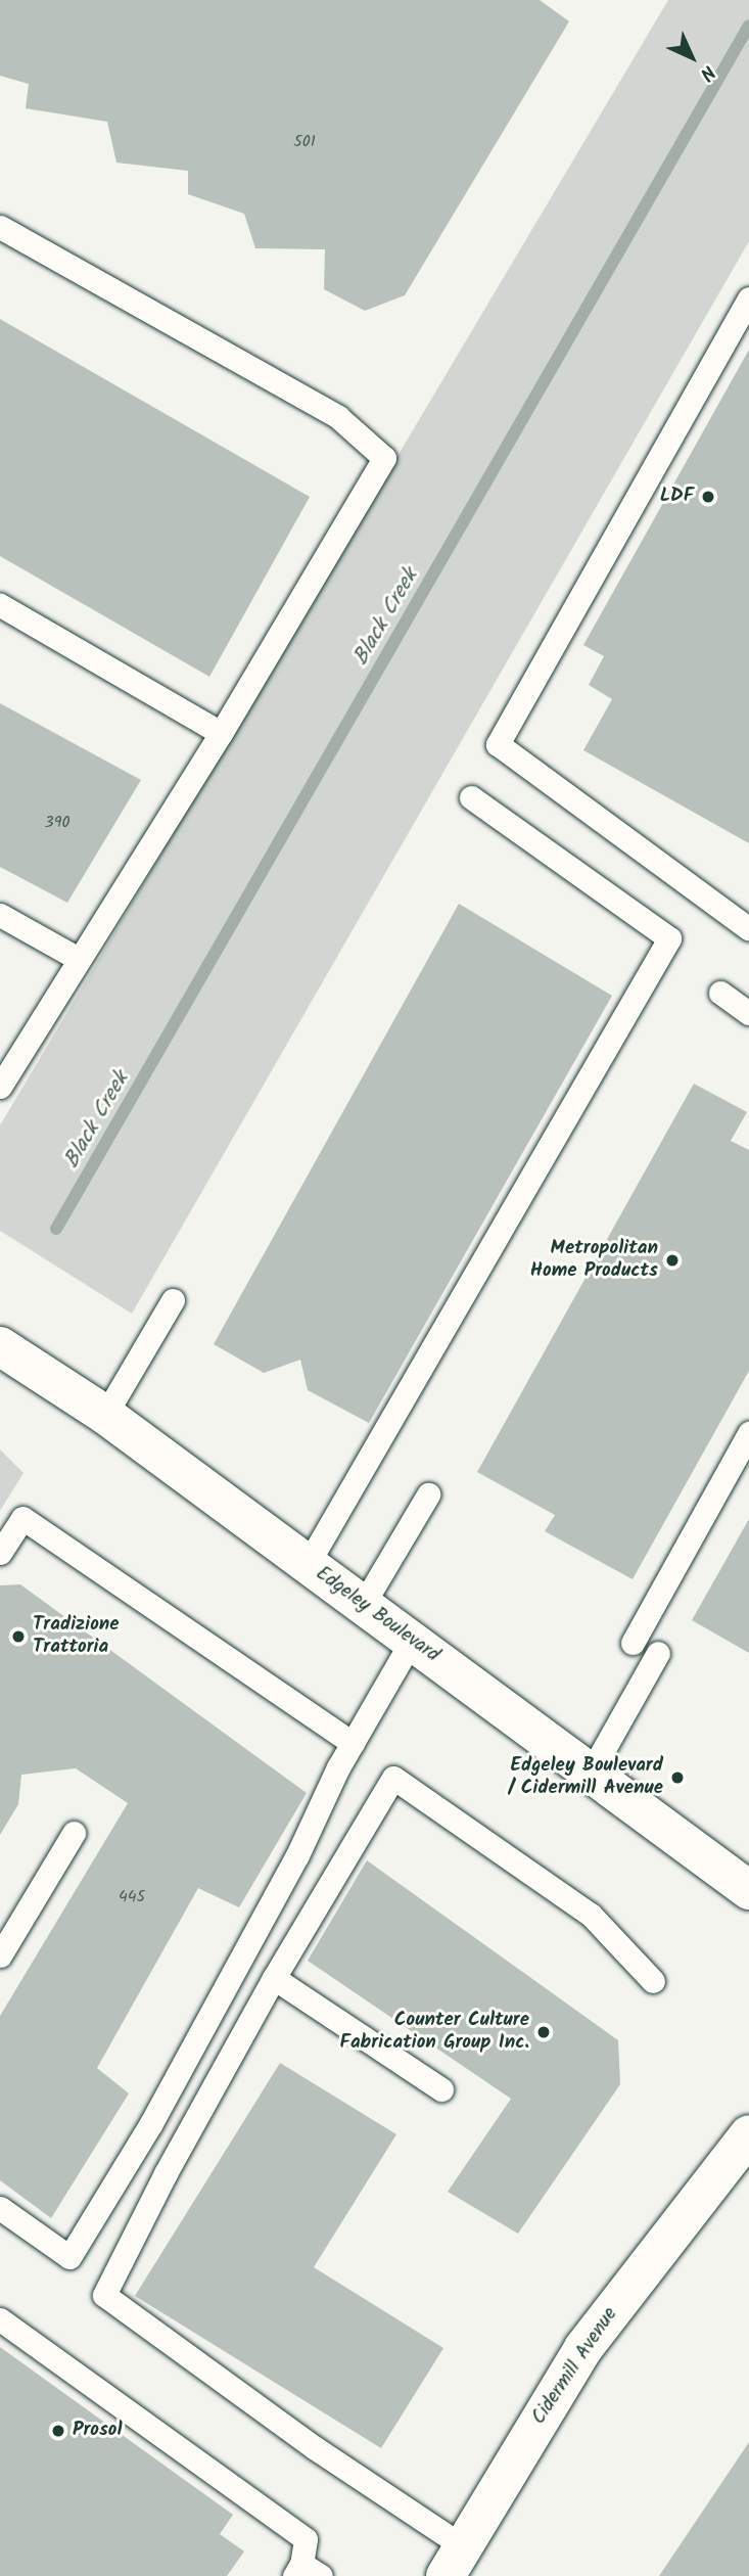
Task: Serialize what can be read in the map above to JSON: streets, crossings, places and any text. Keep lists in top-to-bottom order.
{
  "streets": {
    "street": ["Edgeley Boulevard", "Cidermill Avenue"]
  },
  "water": ["Black Creek"],
  "places": [
    "LDF",
    "Metropolitan Home Products",
    "Tradizione Trattoria",
    "Edgeley Boulevard / Cidermill Avenue",
    "Counter Culture Fabrication Group Inc.",
    "Prosol"
  ],
  "house_numbers": ["501", "390", "445"],
  "north": "bottom right"
}
